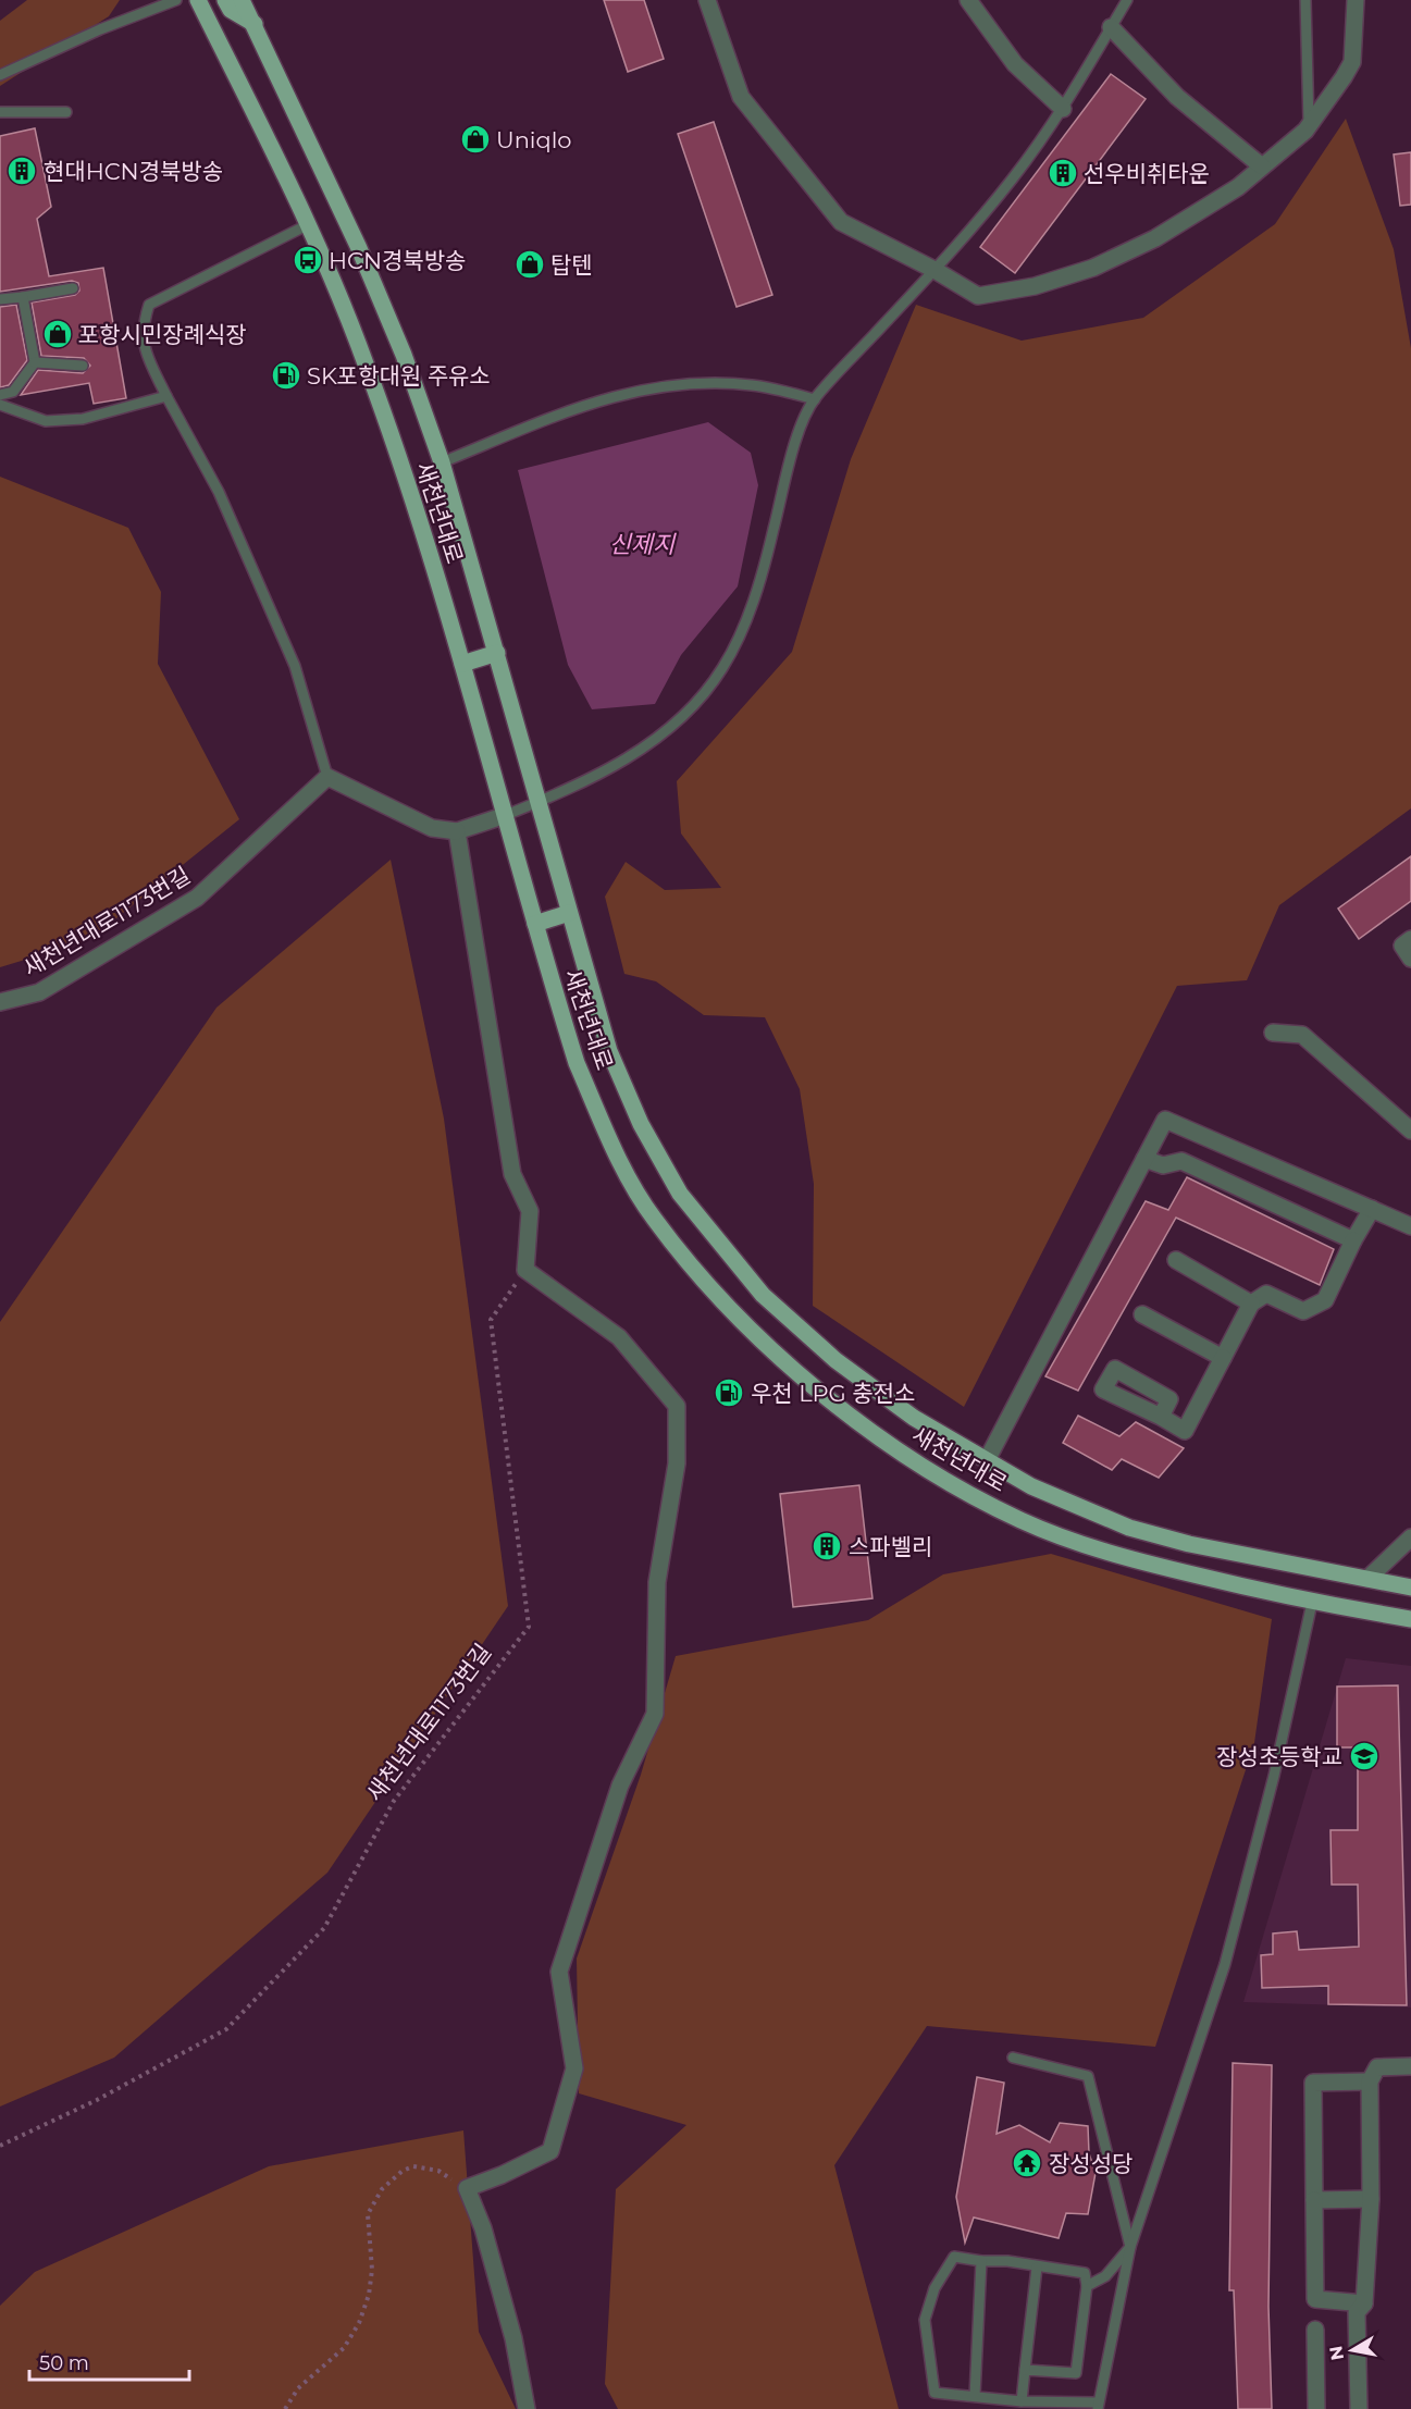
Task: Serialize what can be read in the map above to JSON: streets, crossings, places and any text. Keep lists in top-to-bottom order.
{
  "streets": {
    "main road": ["새천년대로"],
    "street": ["새천년대로1173번길"]
  },
  "water": ["신제지"],
  "places": {
    "shop": ["Uniqlo", "탑텐", "포항시민장례식장"],
    "building": ["현대HCN경북방송", "선우비취타운", "스파벨리"],
    "bus stop": ["HCN경북방송"],
    "fuel station": ["SK포항대원 주유소", "우천 LPG 충전소"],
    "school or university": ["장성초등학교"],
    "temple": ["장성성당"]
  },
  "scale_bar": "50 m",
  "north": "left"
}
